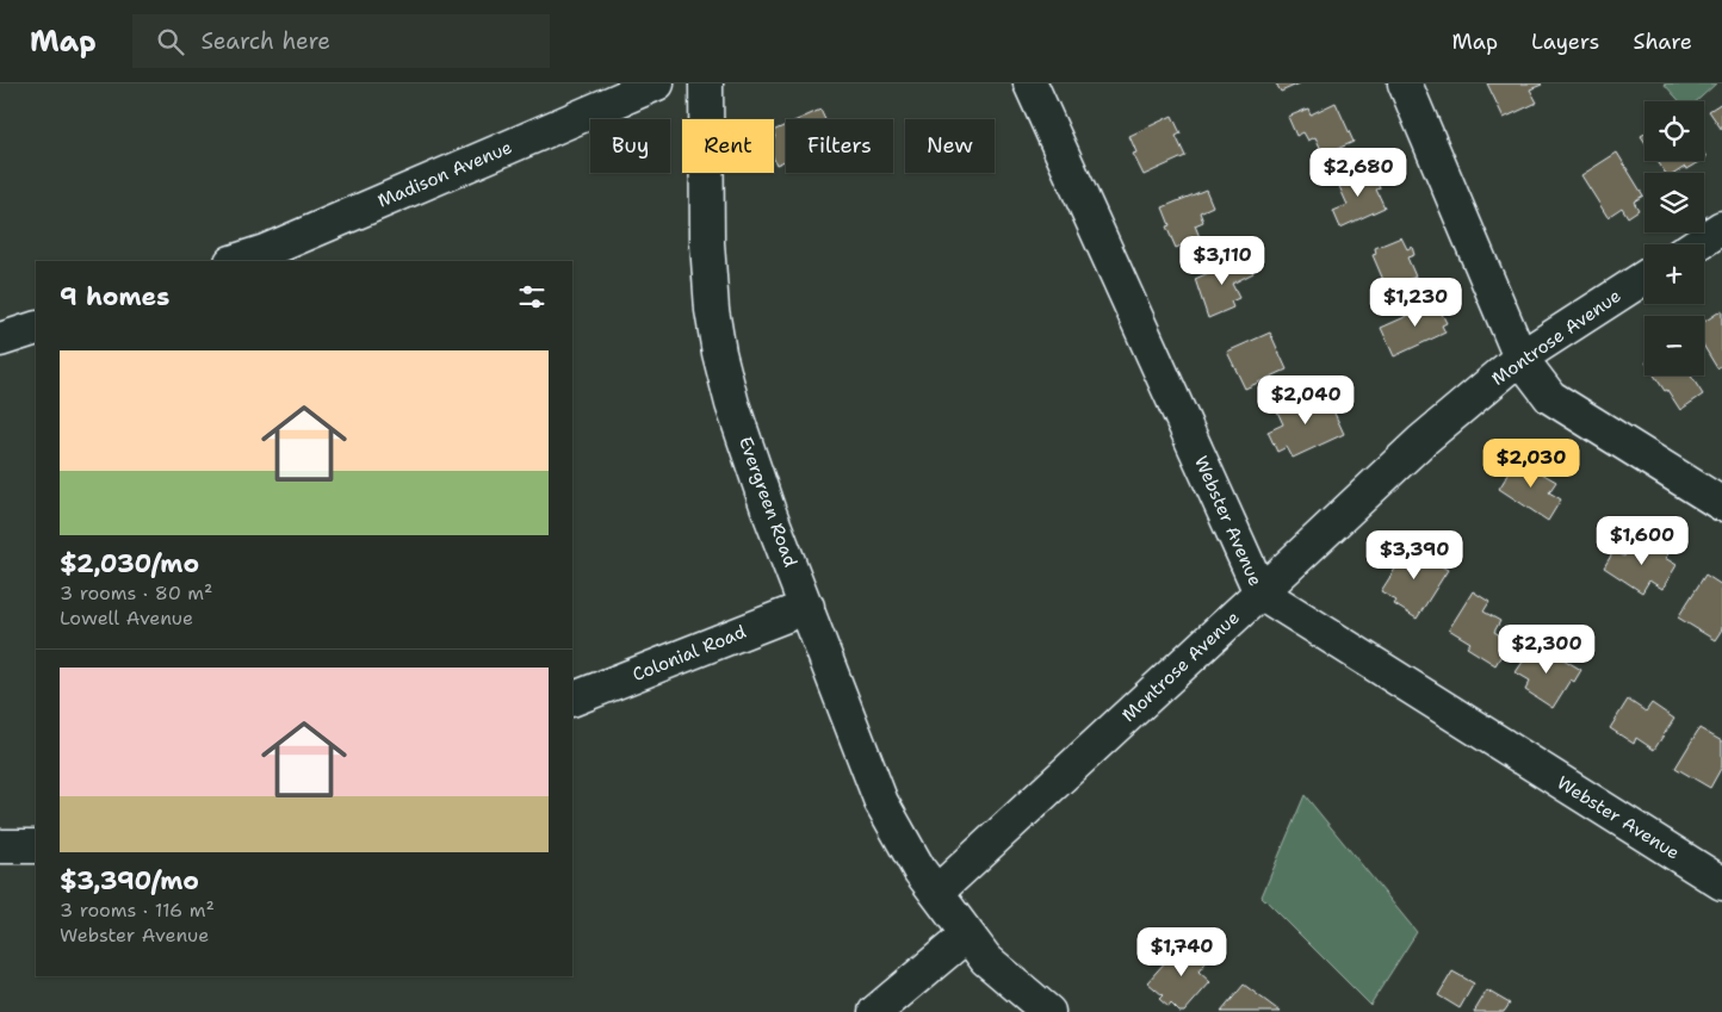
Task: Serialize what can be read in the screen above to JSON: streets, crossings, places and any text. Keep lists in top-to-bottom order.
{
  "streets": {
    "street": [
      "Madison Avenue",
      "Montrose Avenue",
      "Evergreen Road",
      "Webster Avenue",
      "Colonial Road"
    ]
  },
  "crossings": [
    ["Montrose Avenue", "Evergreen Road"],
    ["Montrose Avenue", "Webster Avenue"],
    ["Evergreen Road", "Colonial Road"]
  ],
  "page": {
    "header": "Map",
    "search": "Search here",
    "nav": ["Map", "Layers", "Share"],
    "map_buttons": ["+", "−"],
    "chip": [
      "Buy",
      "Rent",
      "Filters",
      "New"
    ],
    "price": [
      "$2,680",
      "$3,110",
      "$1,230",
      "$2,040",
      "$2,030",
      "$1,600",
      "$3,390",
      "$2,300",
      "$1,740"
    ],
    "heading": "9 homes",
    "list": [
      {
        "name": "$2,030/mo",
        "note": "3 rooms · 80 m² · Lowell Avenue"
      },
      {
        "name": "$3,390/mo",
        "note": "3 rooms · 116 m² · Webster Avenue"
      }
    ]
  }
}
